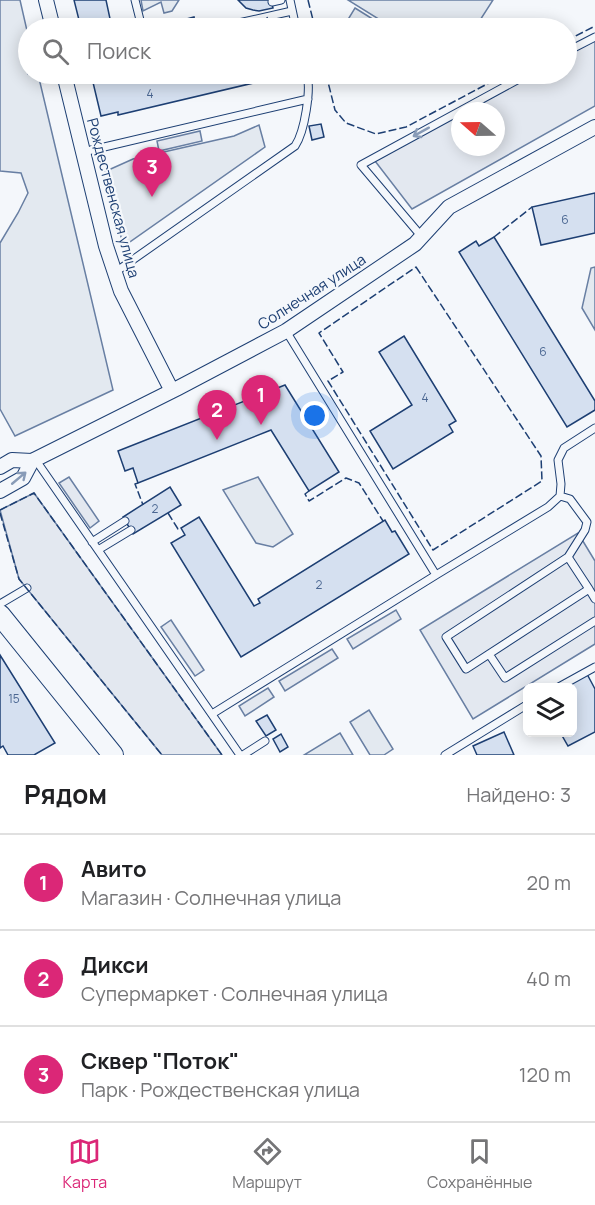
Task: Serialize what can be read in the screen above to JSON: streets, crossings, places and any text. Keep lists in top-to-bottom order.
{
  "streets": {
    "street": ["Рождественская улица", "Солнечная улица"]
  },
  "crossings": [
    ["Рождественская улица", "Солнечная улица"]
  ],
  "house_numbers": [
    "4",
    "6",
    "6",
    "4",
    "2",
    "2",
    "15"
  ],
  "north": "left",
  "page": {
    "search": "Поиск",
    "pins": ["3", "1", "2"],
    "heading": ["Рядом", "Найдено: 3"],
    "list": [
      {
        "mark": "1",
        "name": "Авито",
        "note": "Магазин · Солнечная улица",
        "value": "20 m"
      },
      {
        "mark": "2",
        "name": "Дикси",
        "note": "Супермаркет · Солнечная улица",
        "value": "40 m"
      },
      {
        "mark": "3",
        "name": "Сквер \"Поток\"",
        "note": "Парк · Рождественская улица",
        "value": "120 m"
      }
    ],
    "nav": ["Карта", "Маршрут", "Сохранённые"]
  }
}
